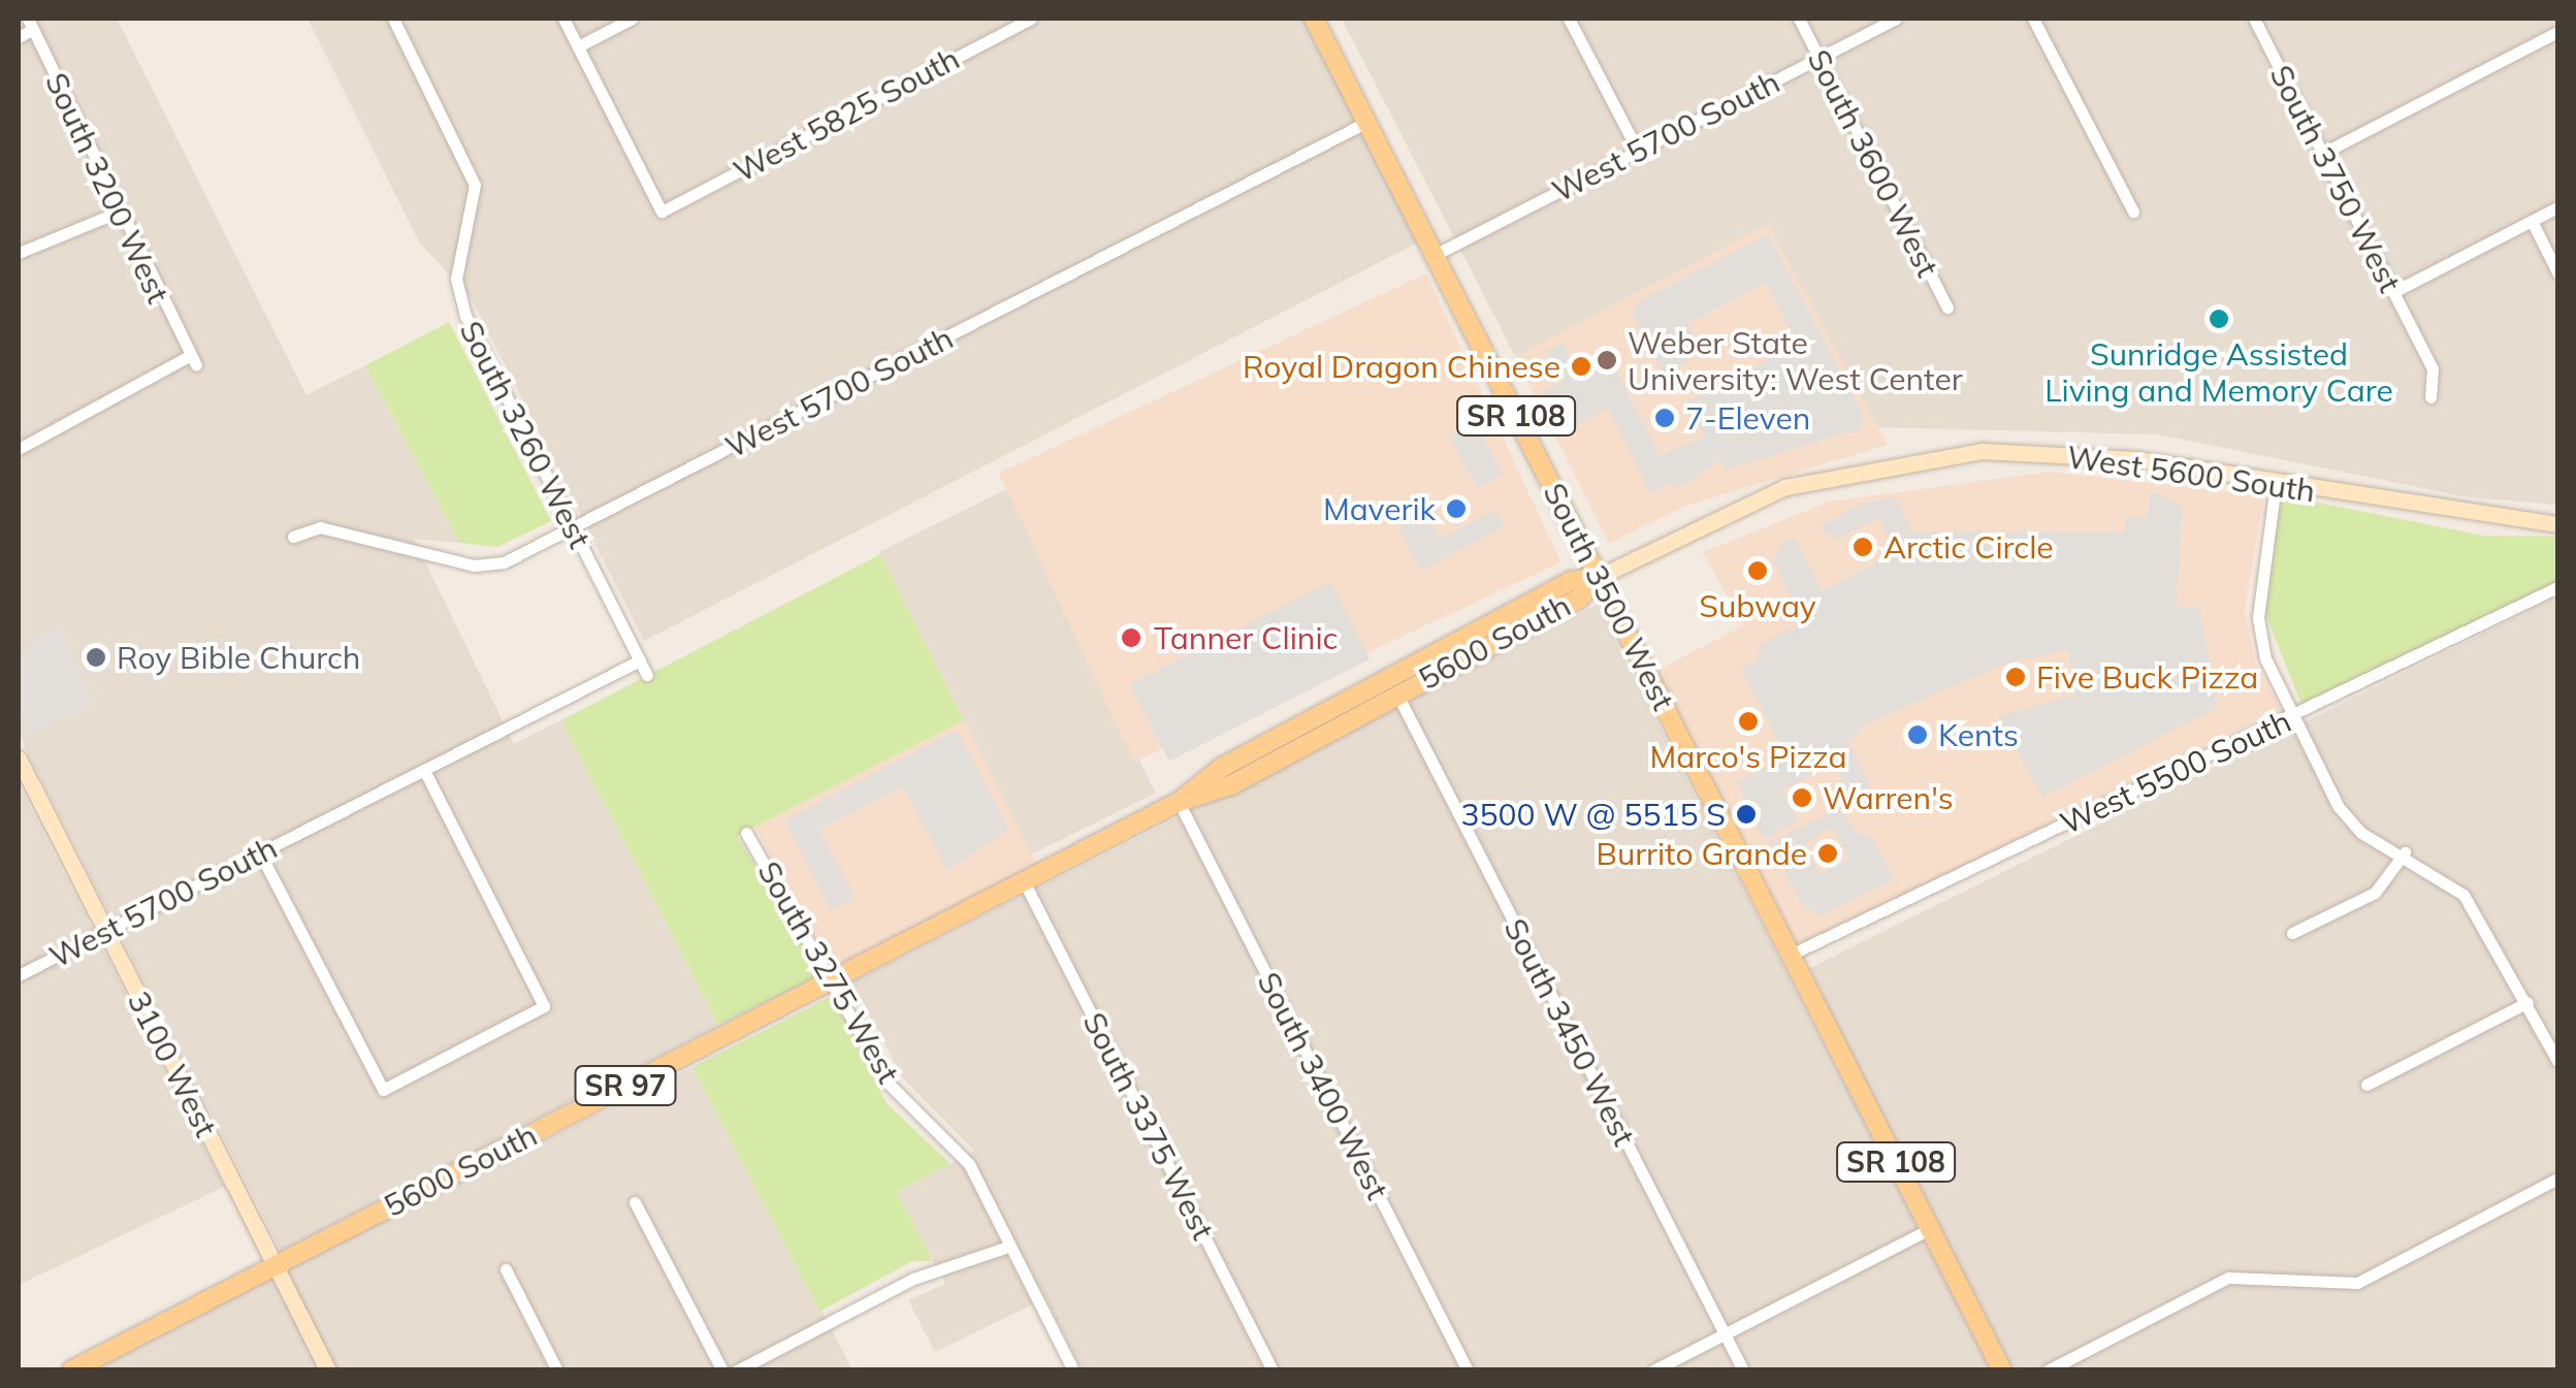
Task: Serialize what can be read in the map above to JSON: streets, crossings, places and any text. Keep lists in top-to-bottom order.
{
  "streets": {
    "main road": [
      "SR 108",
      "West 5600 South",
      "South 3500 West",
      "5600 South",
      "3100 West",
      "SR 97"
    ],
    "street": [
      "West 5825 South",
      "West 5700 South",
      "South 3600 West",
      "South 3750 West",
      "South 3200 West",
      "South 3260 West",
      "West 5500 South",
      "South 3275 West",
      "South 3450 West",
      "South 3400 West",
      "South 3375 West"
    ]
  },
  "crossings": [
    ["West 5700 South", "South 3600 West"],
    ["West 5700 South", "South 3260 West"],
    ["West 5700 South", "South 3500 West"],
    ["West 5700 South", "3100 West"],
    ["SR 108", "South 3500 West"],
    ["SR 108", "West 5500 South"],
    ["West 5600 South", "South 3500 West"],
    ["West 5600 South", "5600 South"],
    ["South 3500 West", "5600 South"],
    ["South 3500 West", "West 5500 South"],
    ["5600 South", "South 3275 West"],
    ["5600 South", "South 3450 West"],
    ["5600 South", "3100 West"],
    ["5600 South", "South 3400 West"],
    ["5600 South", "South 3375 West"]
  ],
  "places": [
    "Sunridge Assisted Living and Memory Care",
    "Weber State University: West Center",
    "Royal Dragon Chinese",
    "7-Eleven",
    "Maverik",
    "Arctic Circle",
    "Subway",
    "Tanner Clinic",
    "Roy Bible Church",
    "Five Buck Pizza",
    "Marco's Pizza",
    "Kents",
    "Warren's",
    "3500 W @ 5515 S",
    "Burrito Grande"
  ]
}
